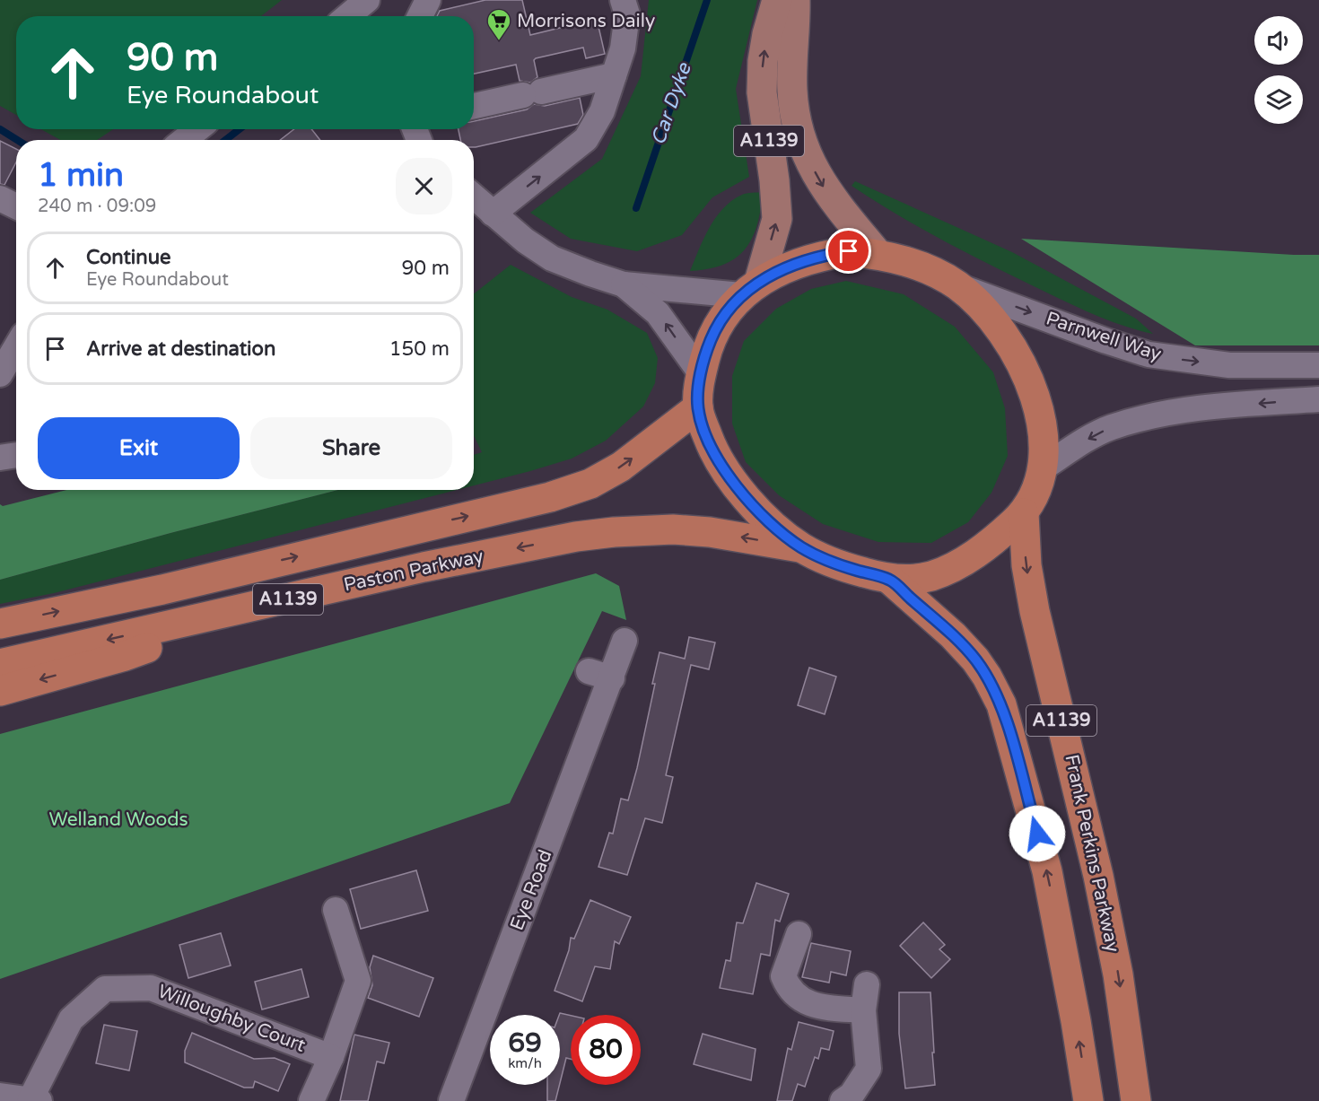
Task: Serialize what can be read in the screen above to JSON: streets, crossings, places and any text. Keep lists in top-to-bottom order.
{
  "streets": {
    "highway": ["A1139", "Paston Parkway", "Frank Perkins Parkway"],
    "street": ["Parnwell Way", "Eye Road", "Willoughby Court"]
  },
  "one_way": ["Parnwell Way"],
  "water": ["Car Dyke"],
  "parks": ["Welland Woods"],
  "places": {
    "supermarket": ["Morrisons Daily"]
  },
  "page": {
    "turn": ["90 m", "Eye Roundabout"],
    "heading": ["1 min", "240 m · 09:09"],
    "list": [
      {
        "name": "Continue",
        "note": "Eye Roundabout",
        "value": "90 m"
      },
      {
        "name": "Arrive at destination",
        "value": "150 m"
      }
    ],
    "buttons": ["Exit", "Share"],
    "speed": "69 km/h",
    "limit": "80"
  }
}
